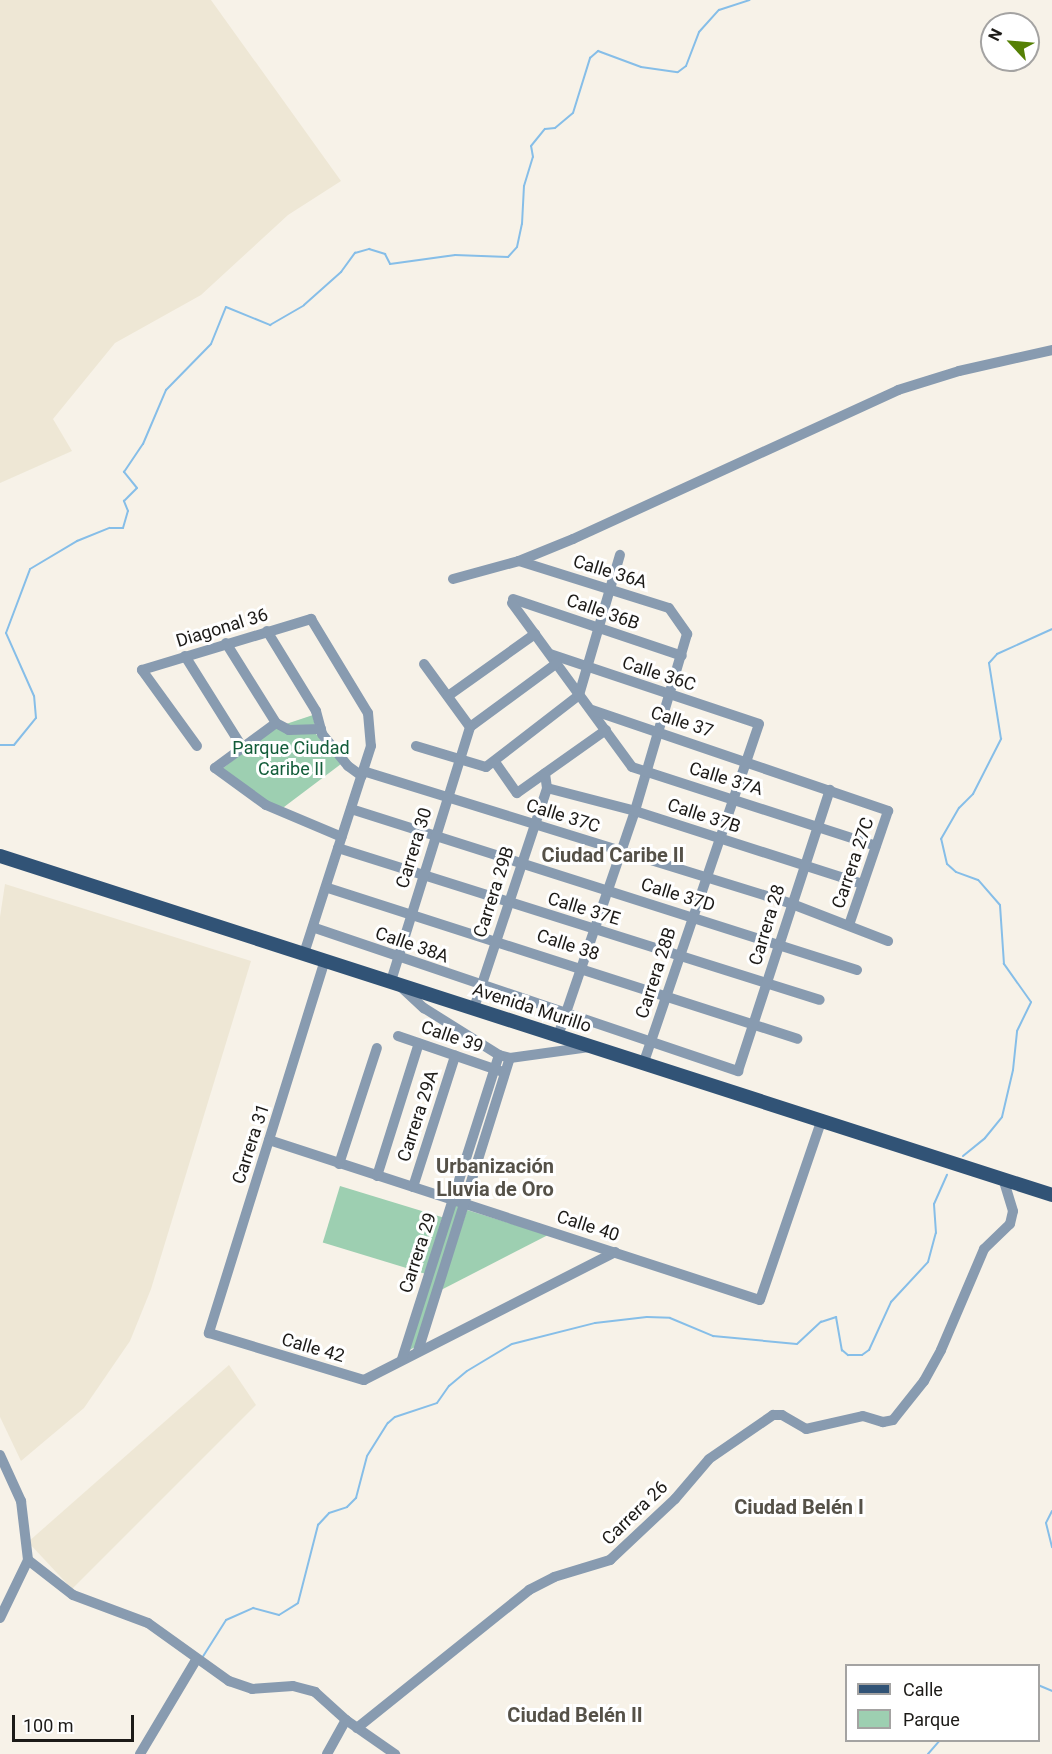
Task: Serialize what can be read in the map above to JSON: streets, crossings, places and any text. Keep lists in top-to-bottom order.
{
  "streets": {
    "main road": ["Avenida Murillo"],
    "street": [
      "Calle 36A",
      "Calle 36B",
      "Diagonal 36",
      "Calle 36C",
      "Calle 37",
      "Calle 37A",
      "Calle 37C",
      "Calle 37B",
      "Carrera 30",
      "Carrera 27C",
      "Carrera 29B",
      "Calle 37D",
      "Calle 37E",
      "Carrera 28",
      "Calle 38A",
      "Calle 38",
      "Carrera 28B",
      "Calle 39",
      "Carrera 29A",
      "Carrera 31",
      "Calle 40",
      "Carrera 29",
      "Calle 42",
      "Carrera 26"
    ]
  },
  "crossings": [
    ["Calle 36A", "Calle 36B"],
    ["Diagonal 36", "Calle 37C"],
    ["Calle 36C", "Carrera 28B"],
    ["Calle 37", "Calle 37A"],
    ["Calle 37", "Carrera 27C"],
    ["Calle 37", "Carrera 28"],
    ["Calle 37", "Carrera 28B"],
    ["Calle 37A", "Carrera 27C"],
    ["Calle 37A", "Carrera 28"],
    ["Calle 37A", "Carrera 28B"],
    ["Calle 37C", "Carrera 30"],
    ["Calle 37C", "Carrera 27C"],
    ["Calle 37C", "Carrera 29B"],
    ["Calle 37C", "Carrera 28"],
    ["Calle 37C", "Carrera 28B"],
    ["Calle 37B", "Carrera 27C"],
    ["Calle 37B", "Carrera 29B"],
    ["Calle 37B", "Carrera 28"],
    ["Calle 37B", "Carrera 28B"],
    ["Carrera 30", "Calle 37D"],
    ["Carrera 30", "Calle 37E"],
    ["Carrera 30", "Calle 38A"],
    ["Carrera 30", "Calle 38"],
    ["Carrera 30", "Avenida Murillo"],
    ["Carrera 29B", "Calle 37D"],
    ["Carrera 29B", "Calle 37E"],
    ["Carrera 29B", "Calle 38A"],
    ["Carrera 29B", "Calle 38"],
    ["Carrera 29B", "Avenida Murillo"],
    ["Calle 37D", "Carrera 28"],
    ["Calle 37D", "Carrera 28B"],
    ["Calle 37E", "Carrera 28"],
    ["Calle 37E", "Carrera 28B"],
    ["Carrera 28", "Calle 38A"],
    ["Carrera 28", "Calle 38"],
    ["Calle 38A", "Carrera 28B"],
    ["Calle 38", "Carrera 28B"],
    ["Carrera 28B", "Avenida Murillo"],
    ["Avenida Murillo", "Carrera 31"],
    ["Avenida Murillo", "Calle 40"],
    ["Avenida Murillo", "Carrera 26"],
    ["Calle 39", "Carrera 29A"],
    ["Calle 39", "Carrera 29"],
    ["Carrera 29A", "Calle 40"],
    ["Carrera 31", "Calle 40"],
    ["Carrera 31", "Calle 42"],
    ["Calle 40", "Carrera 29"],
    ["Calle 40", "Calle 42"],
    ["Carrera 29", "Calle 42"]
  ],
  "districts": [
    "Ciudad Caribe II",
    "Urbanización Lluvia de Oro",
    "Ciudad Belén I",
    "Ciudad Belén II"
  ],
  "parks": ["Parque Ciudad Caribe II"],
  "legend": ["Calle", "Parque"],
  "scale_bar": "100 m",
  "north": "top left"
}
